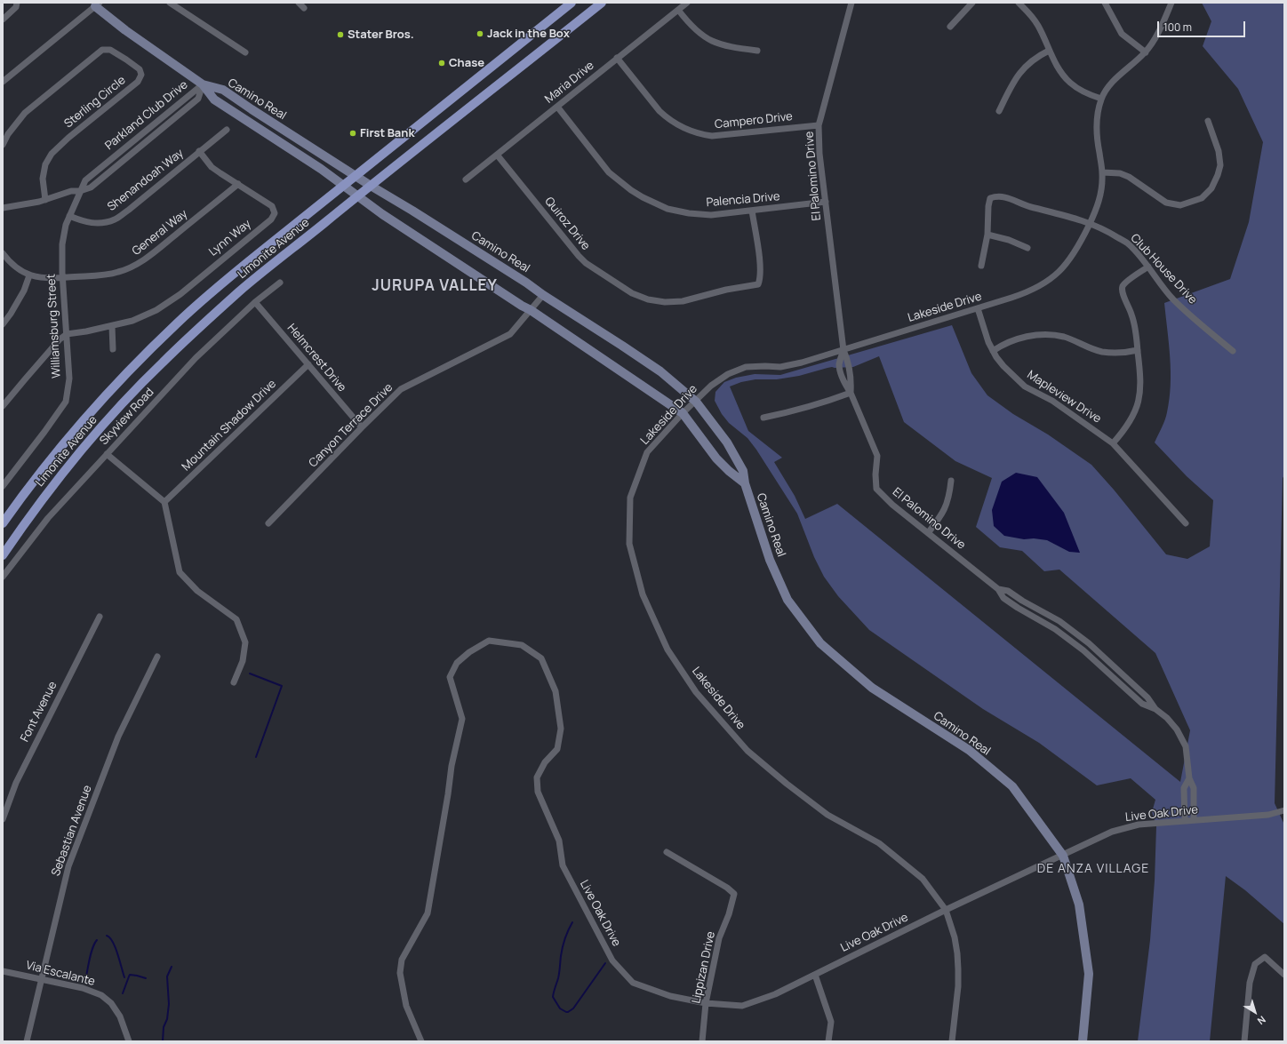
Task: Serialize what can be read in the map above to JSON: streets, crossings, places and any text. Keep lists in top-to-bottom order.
{
  "streets": {
    "main road": ["Camino Real", "Limonite Avenue"],
    "street": [
      "Maria Drive",
      "Sterling Circle",
      "Parkland Club Drive",
      "Campero Drive",
      "El Palomino Drive",
      "Shenandoah Way",
      "Palencia Drive",
      "Quiroz Drive",
      "General Way",
      "Lynn Way",
      "Club House Drive",
      "Lakeside Drive",
      "Williamsburg Street",
      "Helmcrest Drive",
      "Mapleview Drive",
      "Skyview Road",
      "Mountain Shadow Drive",
      "Canyon Terrace Drive",
      "Font Avenue",
      "Live Oak Drive",
      "Sebastian Avenue",
      "Lippizan Drive",
      "Via Escalante"
    ]
  },
  "crossings": [
    ["Maria Drive", "Campero Drive"],
    ["Maria Drive", "Palencia Drive"],
    ["Maria Drive", "Quiroz Drive"],
    ["Camino Real", "Parkland Club Drive"],
    ["Camino Real", "Limonite Avenue"],
    ["Camino Real", "Lakeside Drive"],
    ["Camino Real", "Canyon Terrace Drive"],
    ["Camino Real", "Live Oak Drive"],
    ["Parkland Club Drive", "Williamsburg Street"],
    ["Campero Drive", "El Palomino Drive"],
    ["El Palomino Drive", "Palencia Drive"],
    ["El Palomino Drive", "Lakeside Drive"],
    ["El Palomino Drive", "Live Oak Drive"],
    ["Shenandoah Way", "Lynn Way"],
    ["Shenandoah Way", "Williamsburg Street"],
    ["Palencia Drive", "Quiroz Drive"],
    ["General Way", "Lynn Way"],
    ["General Way", "Williamsburg Street"],
    ["Lynn Way", "Williamsburg Street"],
    ["Club House Drive", "Lakeside Drive"],
    ["Lakeside Drive", "Mapleview Drive"],
    ["Lakeside Drive", "Live Oak Drive"],
    ["Helmcrest Drive", "Skyview Road"],
    ["Helmcrest Drive", "Mountain Shadow Drive"],
    ["Helmcrest Drive", "Canyon Terrace Drive"],
    ["Live Oak Drive", "Lippizan Drive"],
    ["Sebastian Avenue", "Via Escalante"]
  ],
  "districts": ["JURUPA VALLEY", "DE ANZA VILLAGE"],
  "places": [
    "Jack in the Box",
    "Stater Bros.",
    "Chase",
    "First Bank"
  ],
  "scale_bar": "100 m",
  "north": "bottom right"
}
